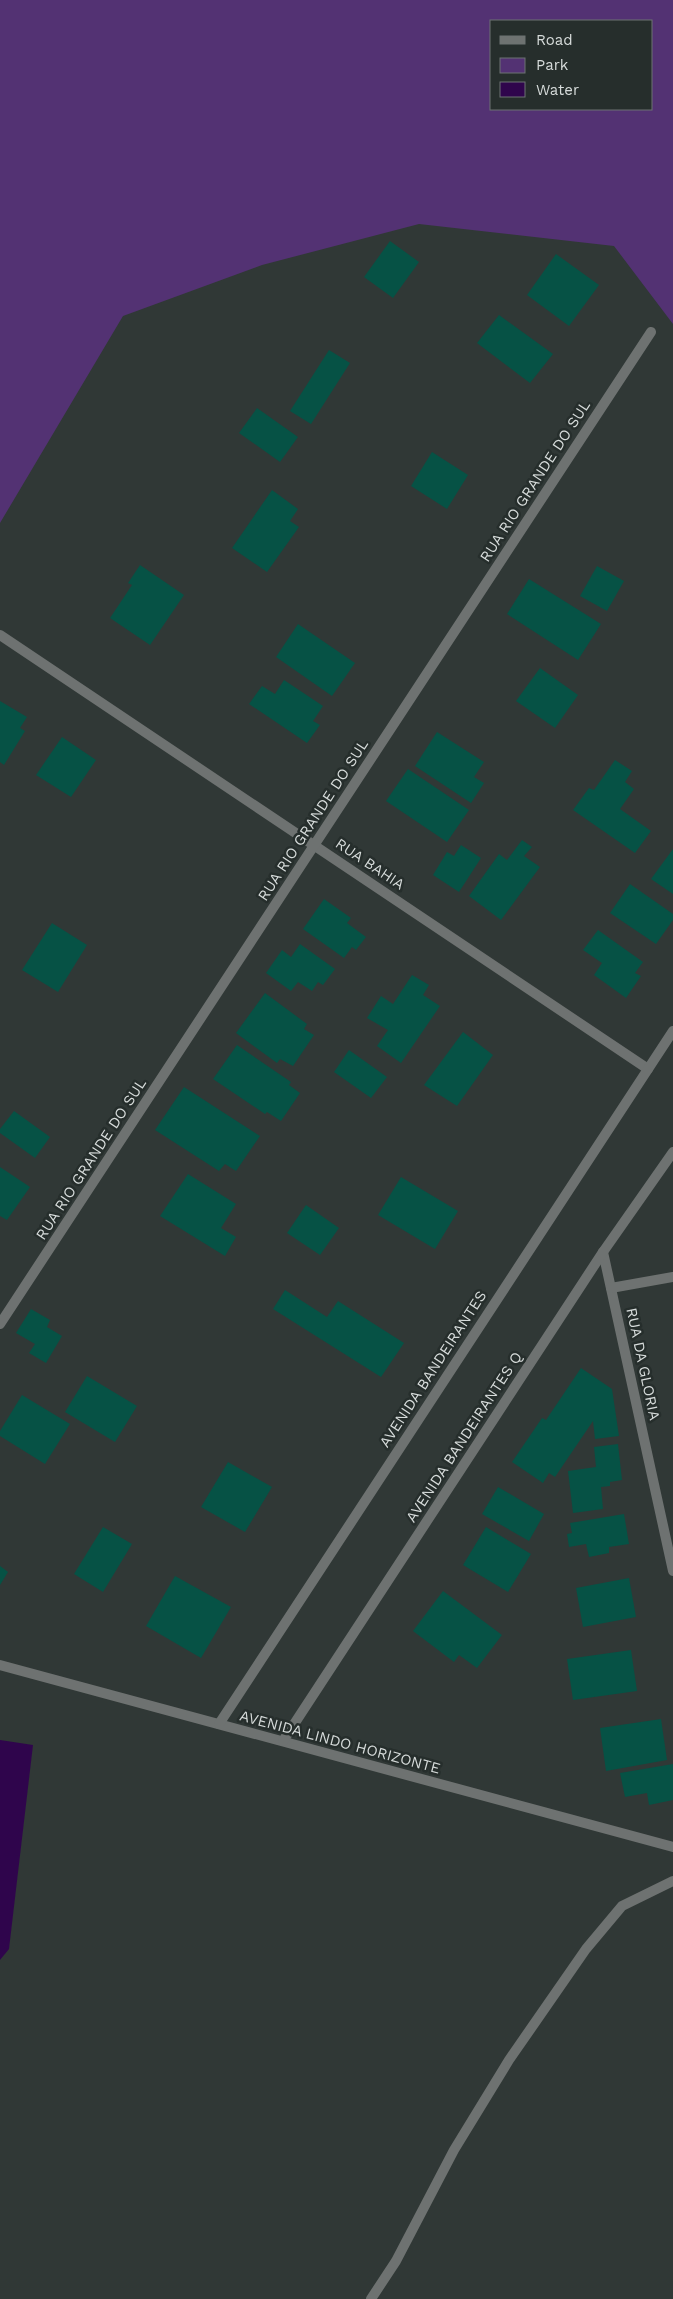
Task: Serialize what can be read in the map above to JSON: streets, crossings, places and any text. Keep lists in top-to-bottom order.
{
  "streets": {
    "street": [
      "RUA RIO GRANDE DO SUL",
      "RUA BAHIA",
      "RUA DA GLORIA",
      "AVENIDA BANDEIRANTES",
      "AVENIDA BANDEIRANTES Q",
      "AVENIDA LINDO HORIZONTE"
    ]
  },
  "crossings": [
    ["RUA RIO GRANDE DO SUL", "RUA BAHIA"],
    ["RUA BAHIA", "AVENIDA BANDEIRANTES"],
    ["RUA DA GLORIA", "AVENIDA BANDEIRANTES Q"],
    ["AVENIDA BANDEIRANTES", "AVENIDA LINDO HORIZONTE"],
    ["AVENIDA BANDEIRANTES Q", "AVENIDA LINDO HORIZONTE"]
  ],
  "legend": ["Road", "Park", "Water"]
}
